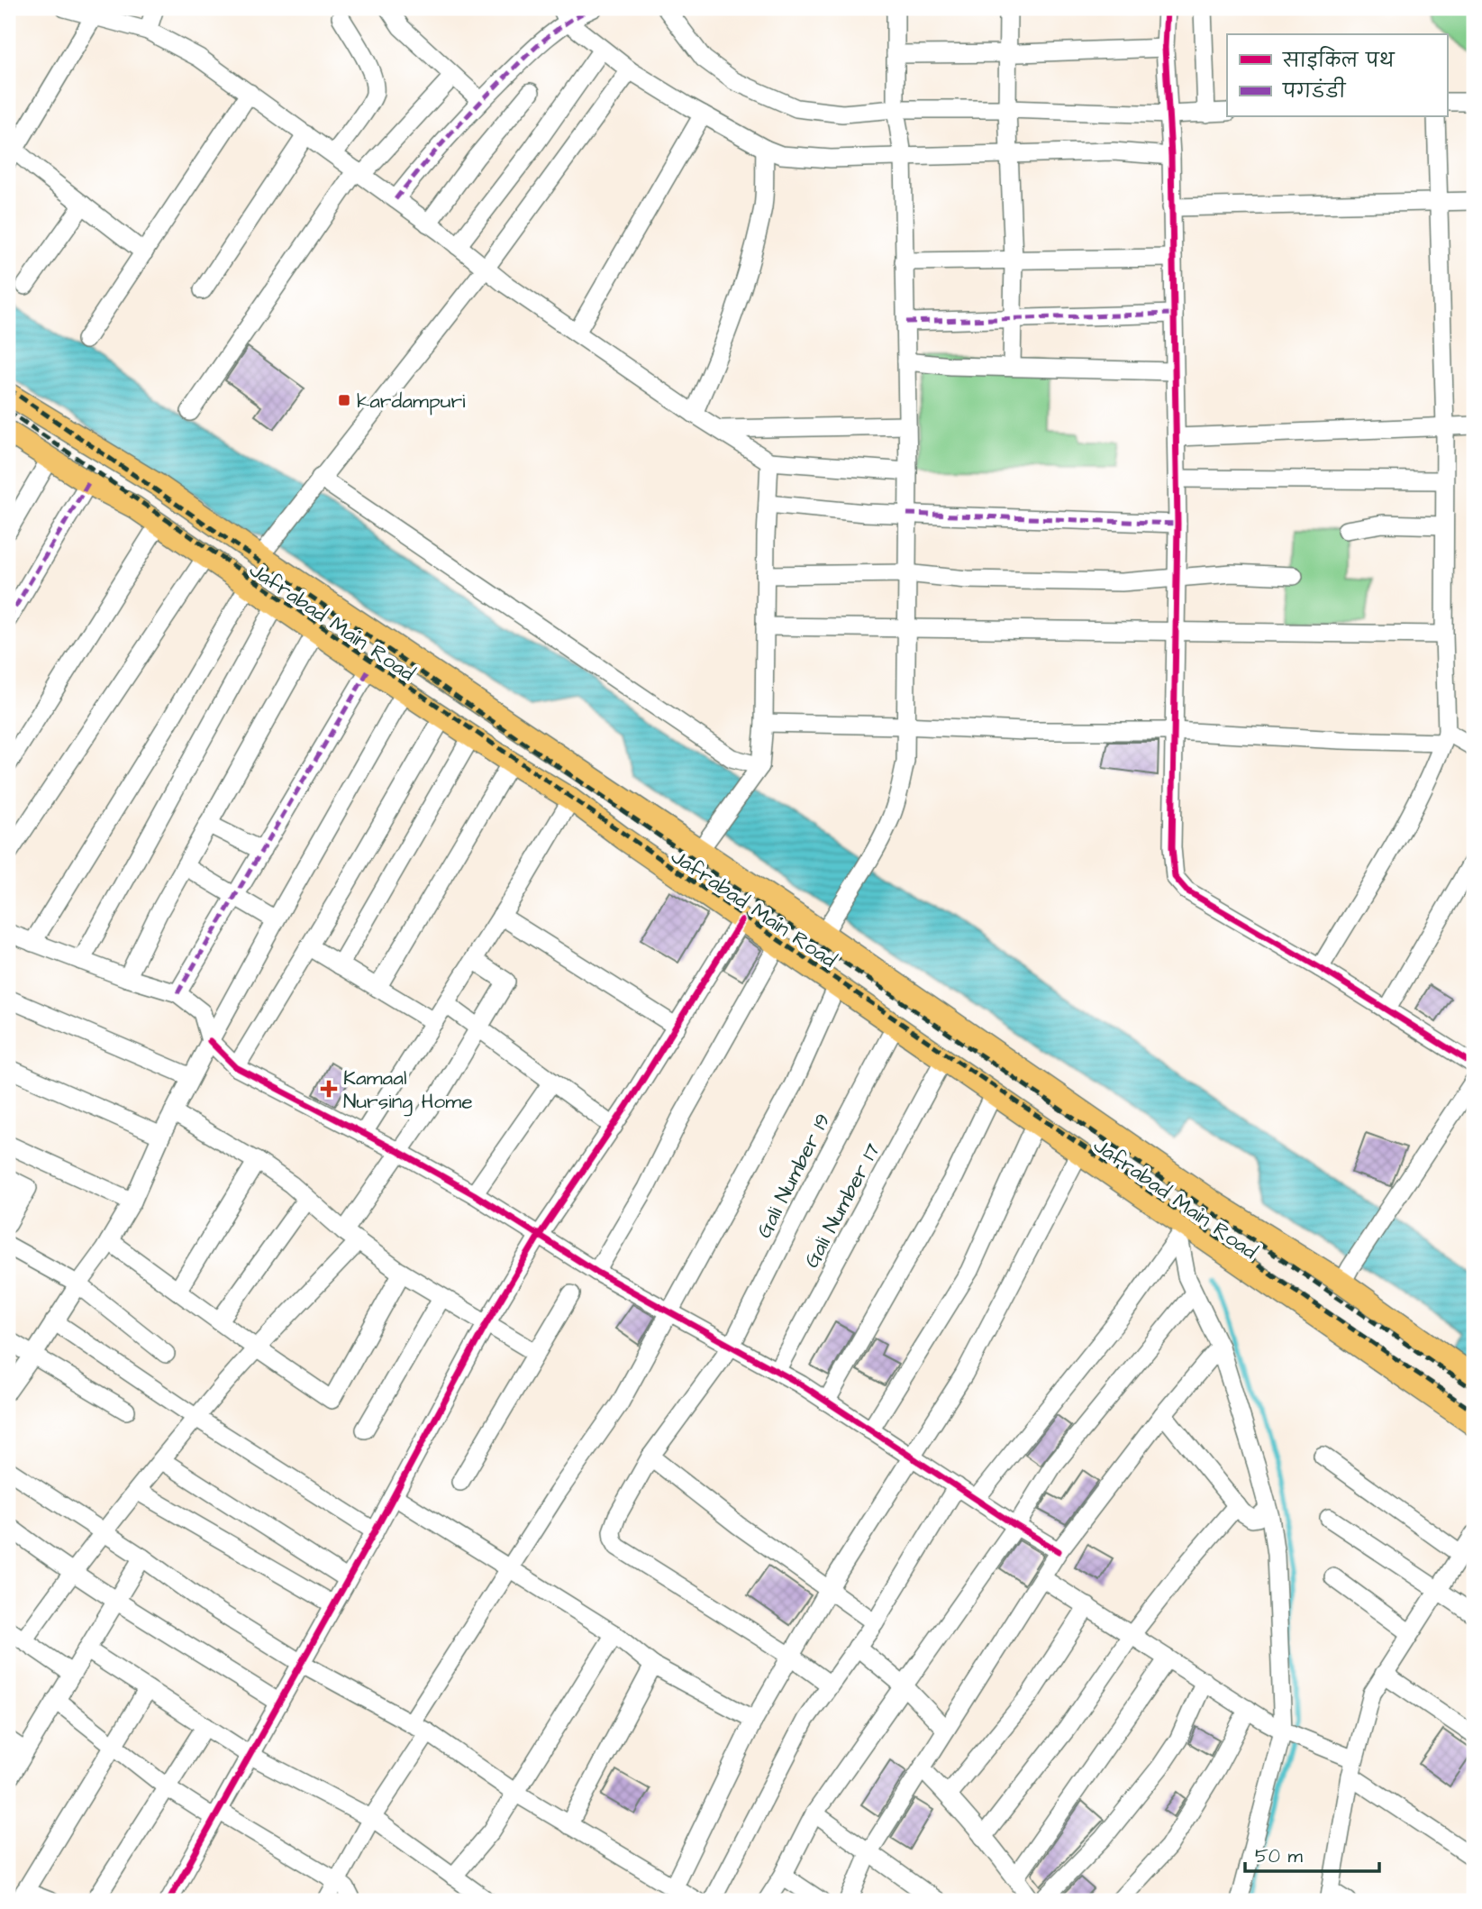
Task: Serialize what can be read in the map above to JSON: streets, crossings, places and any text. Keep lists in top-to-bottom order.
{
  "streets": {
    "main road": ["Jafrabad Main Road"],
    "street": ["Gali Number 19", "Gali Number 17"]
  },
  "crossings": [
    ["Jafrabad Main Road", "Gali Number 19"],
    ["Jafrabad Main Road", "Gali Number 17"]
  ],
  "places": {
    "transit": ["kardampuri"],
    "health": ["Kamaal Nursing Home"]
  },
  "legend": ["साइकिल पथ", "पगडंडी"],
  "scale_bar": "50 m"
}
